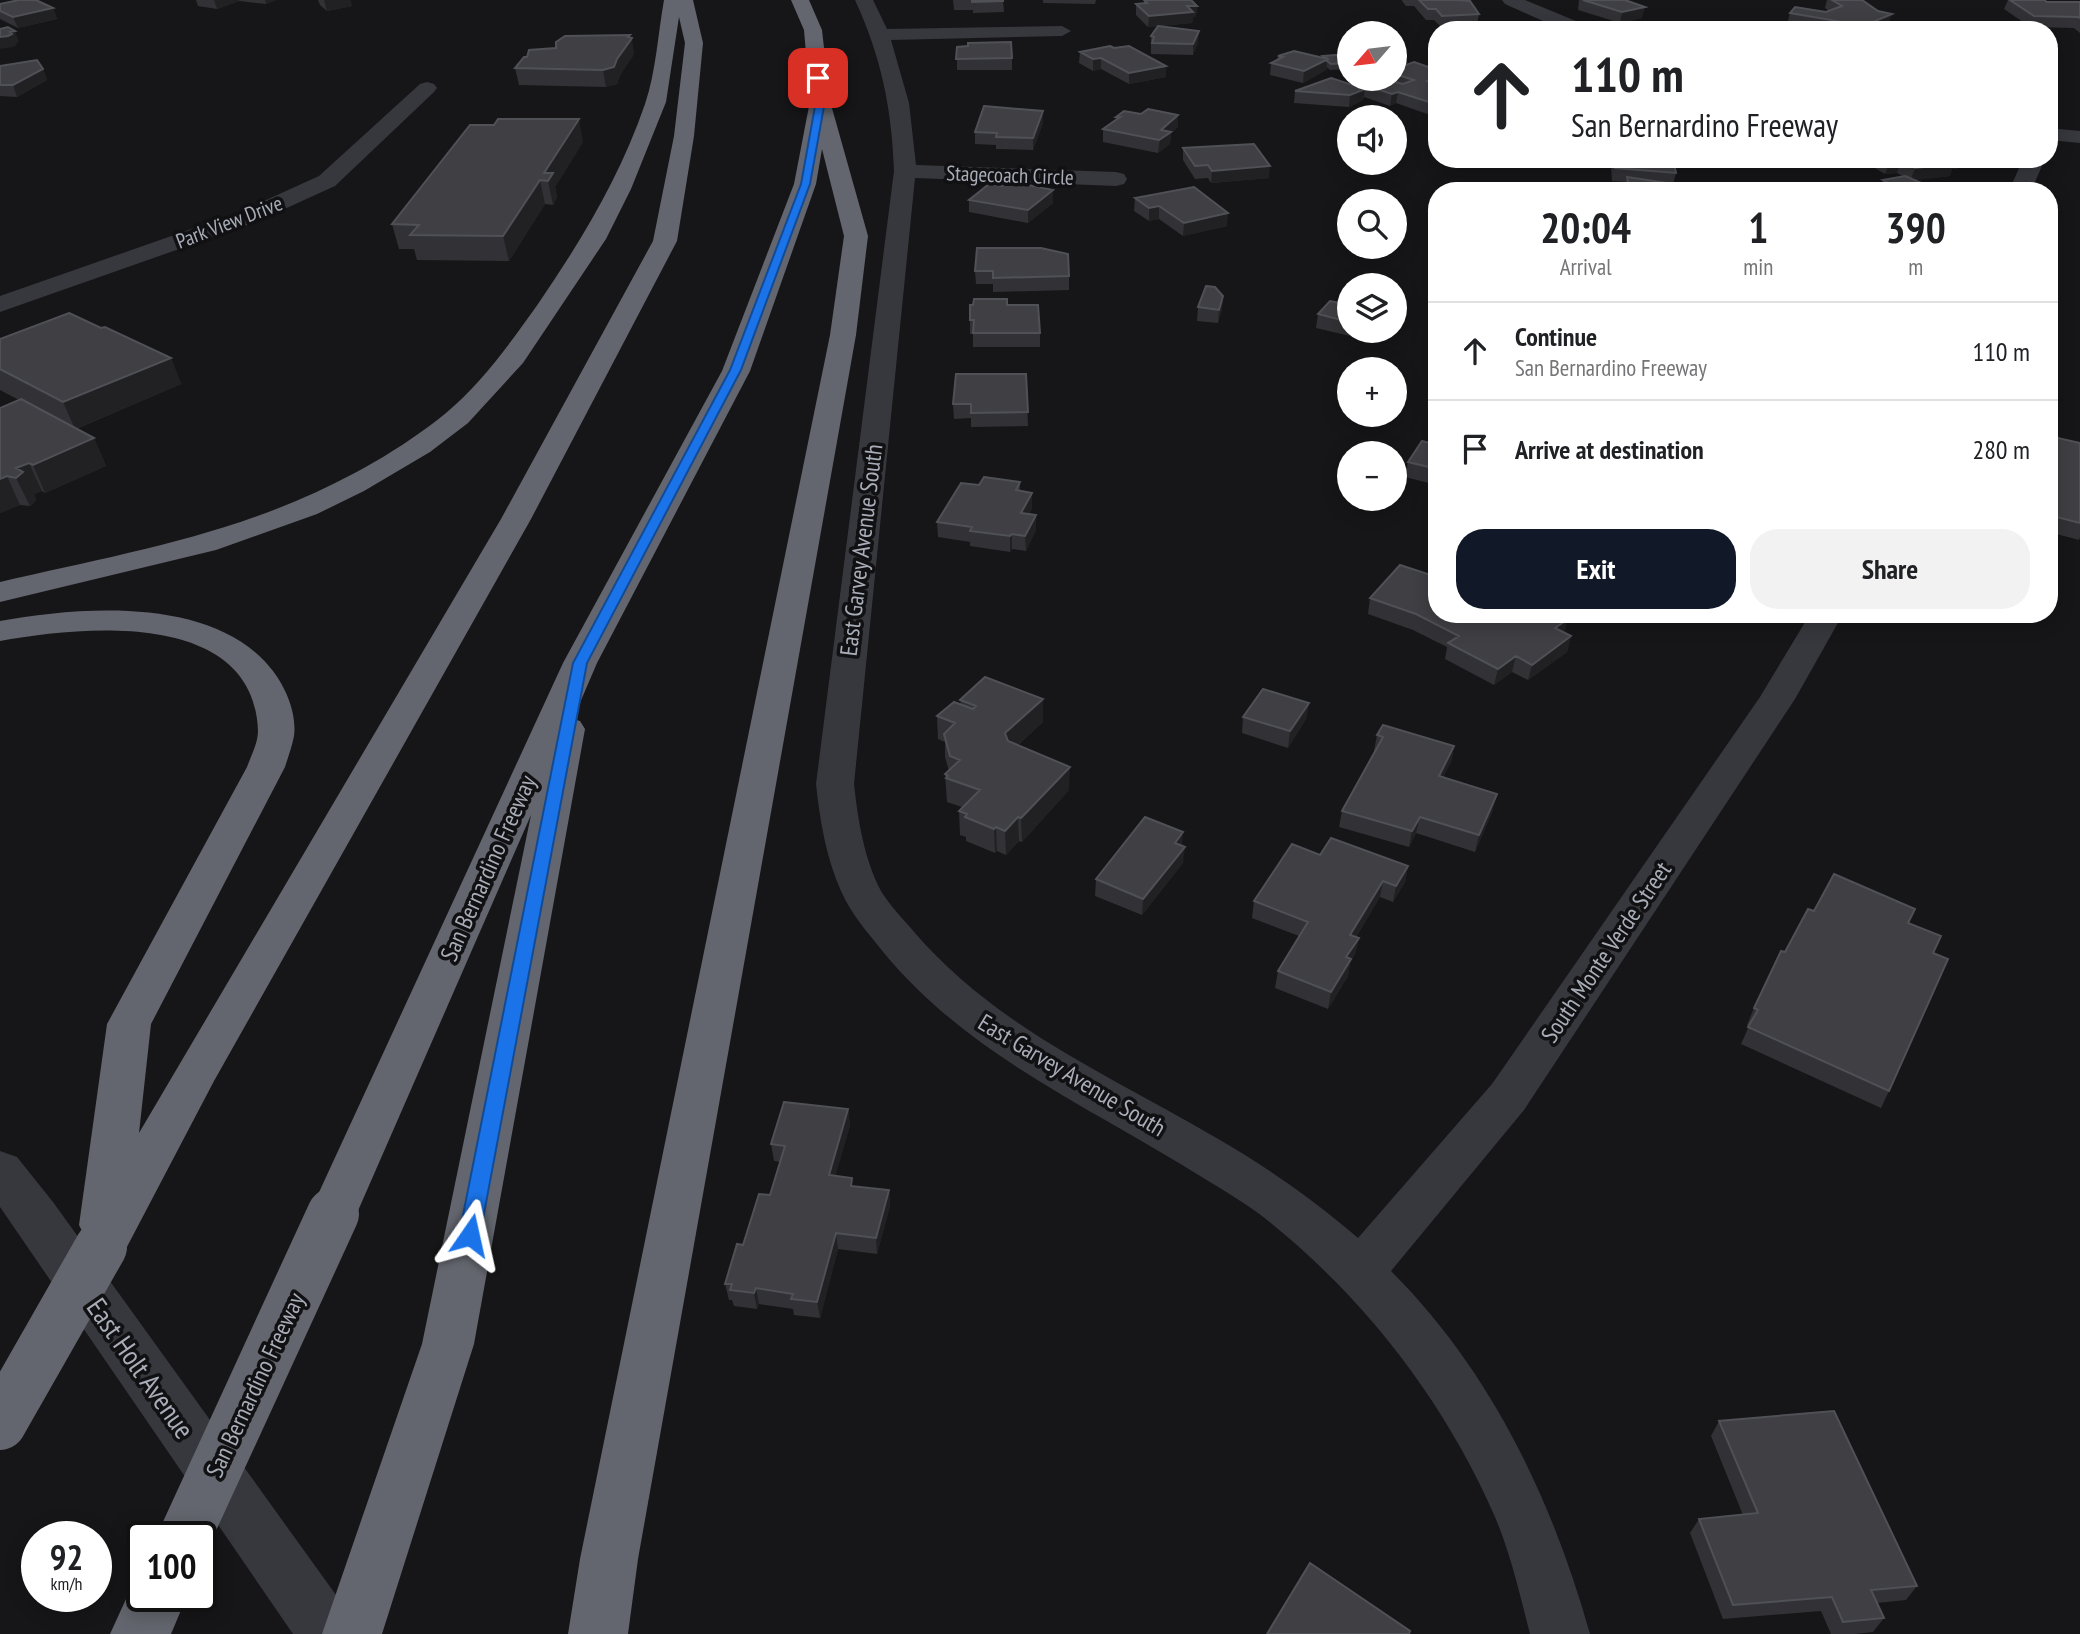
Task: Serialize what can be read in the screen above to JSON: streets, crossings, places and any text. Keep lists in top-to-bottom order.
{
  "streets": {
    "highway": ["San Bernardino Freeway"],
    "street": [
      "Stagecoach Circle",
      "Park View Drive",
      "East Garvey Avenue South",
      "South Monte Verde Street",
      "East Holt Avenue"
    ]
  },
  "crossings": [
    ["Stagecoach Circle", "East Garvey Avenue South"],
    ["East Garvey Avenue South", "South Monte Verde Street"]
  ],
  "north": "bottom left",
  "page": {
    "map_buttons": ["+", "−"],
    "turn": ["110 m", "San Bernardino Freeway"],
    "eta": [
      "20:04",
      "Arrival",
      "1",
      "min",
      "390",
      "m"
    ],
    "list": [
      {
        "name": "Continue",
        "note": "San Bernardino Freeway",
        "value": "110 m"
      },
      {
        "name": "Arrive at destination",
        "value": "280 m"
      }
    ],
    "buttons": ["Exit", "Share"],
    "speed": "92 km/h",
    "limit": "100"
  }
}
